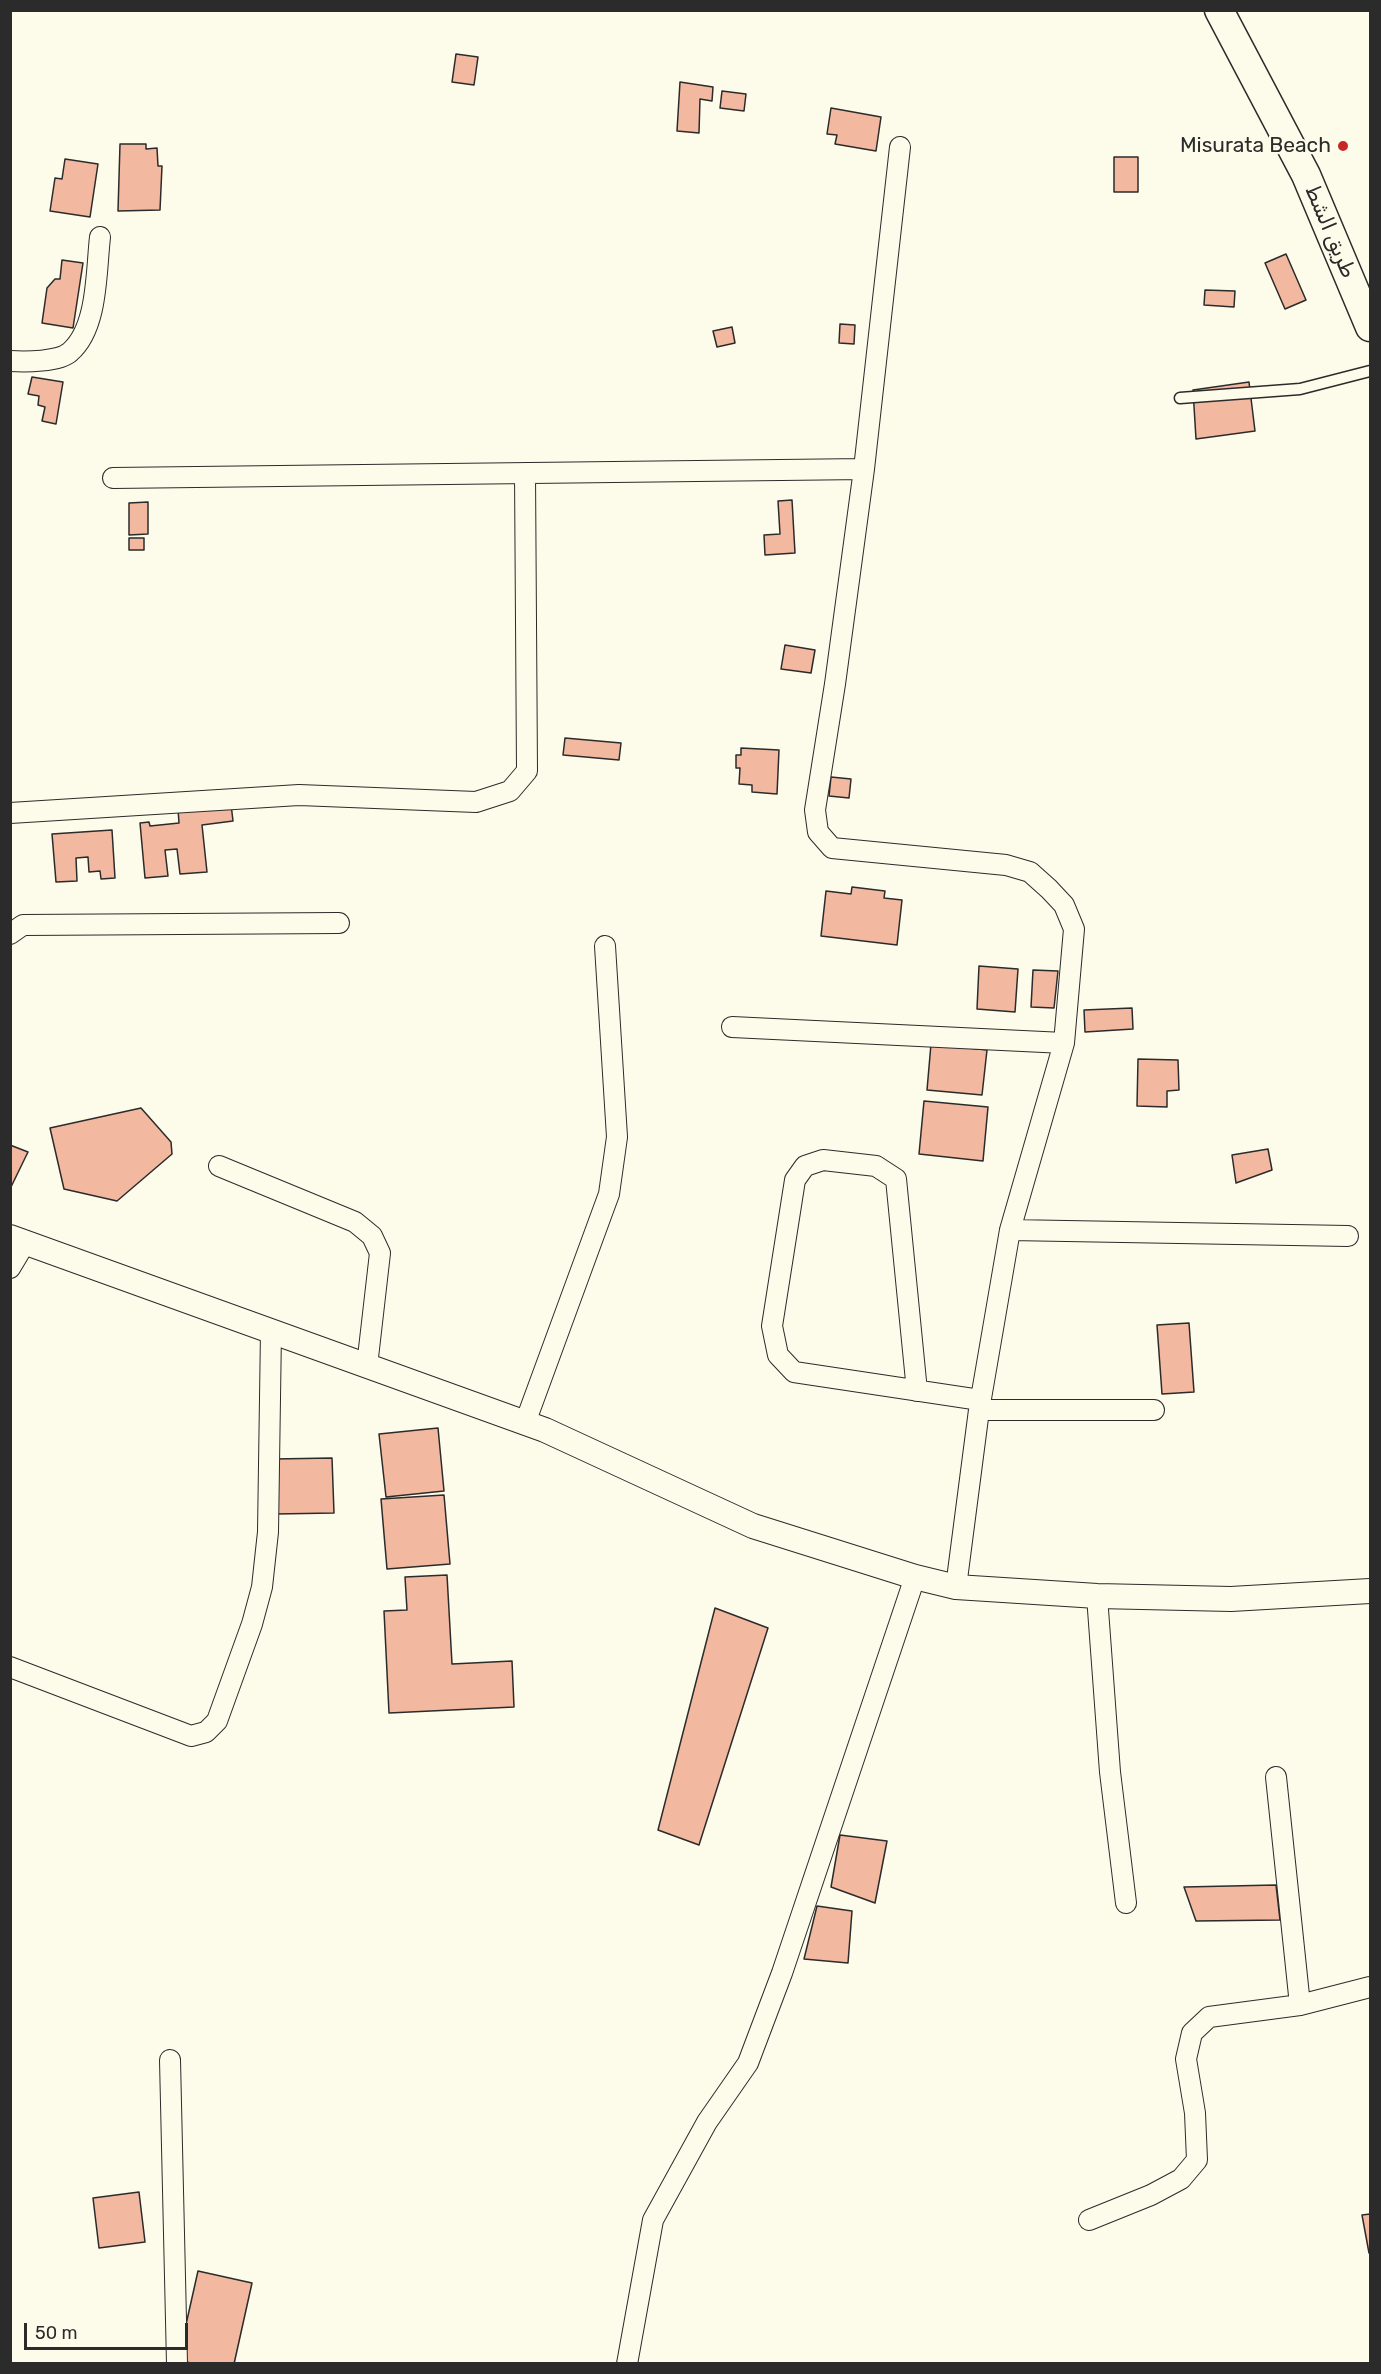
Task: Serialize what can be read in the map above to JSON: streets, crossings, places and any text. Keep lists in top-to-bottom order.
{
  "streets": {
    "main road": ["طريق الشط"]
  },
  "places": ["Misurata Beach"],
  "scale_bar": "50 m"
}
